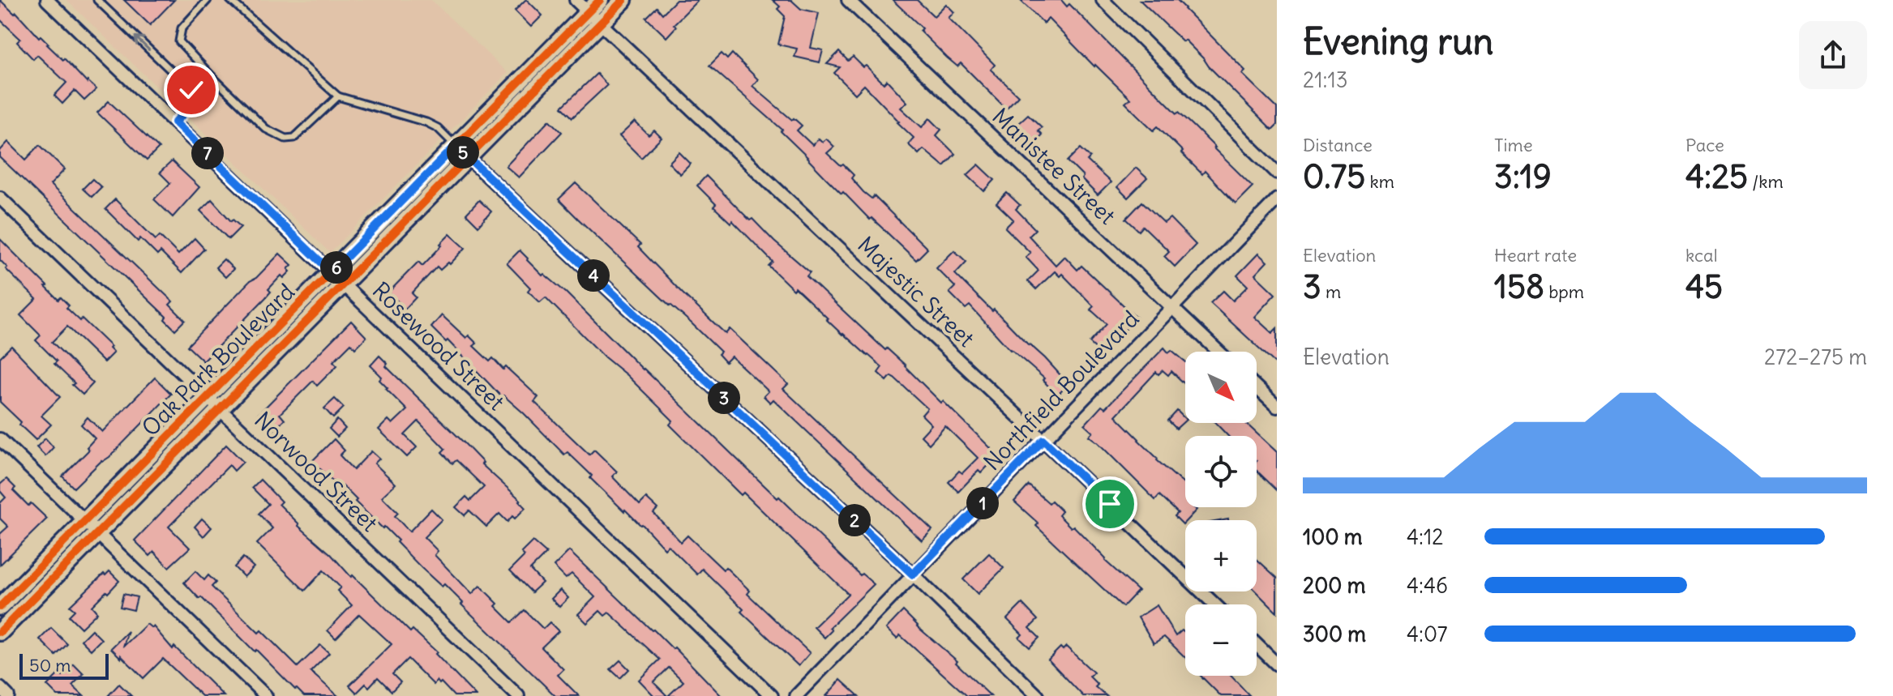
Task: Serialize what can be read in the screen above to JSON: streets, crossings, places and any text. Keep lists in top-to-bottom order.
{
  "streets": {
    "street": [
      "Manistee Street",
      "Majestic Street",
      "Rosewood Street",
      "Oak Park Boulevard",
      "Northfield Boulevard",
      "Norwood Street"
    ]
  },
  "crossings": [
    ["Manistee Street", "Northfield Boulevard"],
    ["Majestic Street", "Oak Park Boulevard"],
    ["Majestic Street", "Northfield Boulevard"],
    ["Rosewood Street", "Oak Park Boulevard"],
    ["Oak Park Boulevard", "Norwood Street"]
  ],
  "scale_bar": "50 m",
  "north": "bottom right",
  "page": {
    "heading": ["Evening run", "21:13"],
    "stats": [
      ["Distance", "0.75 km"],
      ["Time", "3:19"],
      ["Pace", "4:25 /km"],
      ["Elevation", "3 m"],
      ["Heart rate", "158 bpm"],
      ["kcal", "45"]
    ],
    "pins": [
      "5",
      "7",
      "6",
      "4",
      "3",
      "1",
      "2"
    ],
    "chart": ["Elevation", "272–275 m"],
    "map_buttons": ["+", "−"],
    "list": [
      {
        "name": "100 m",
        "note": "4:12"
      },
      {
        "name": "200 m",
        "note": "4:46"
      },
      {
        "name": "300 m",
        "note": "4:07"
      }
    ],
    "scale": "50 m"
  }
}
